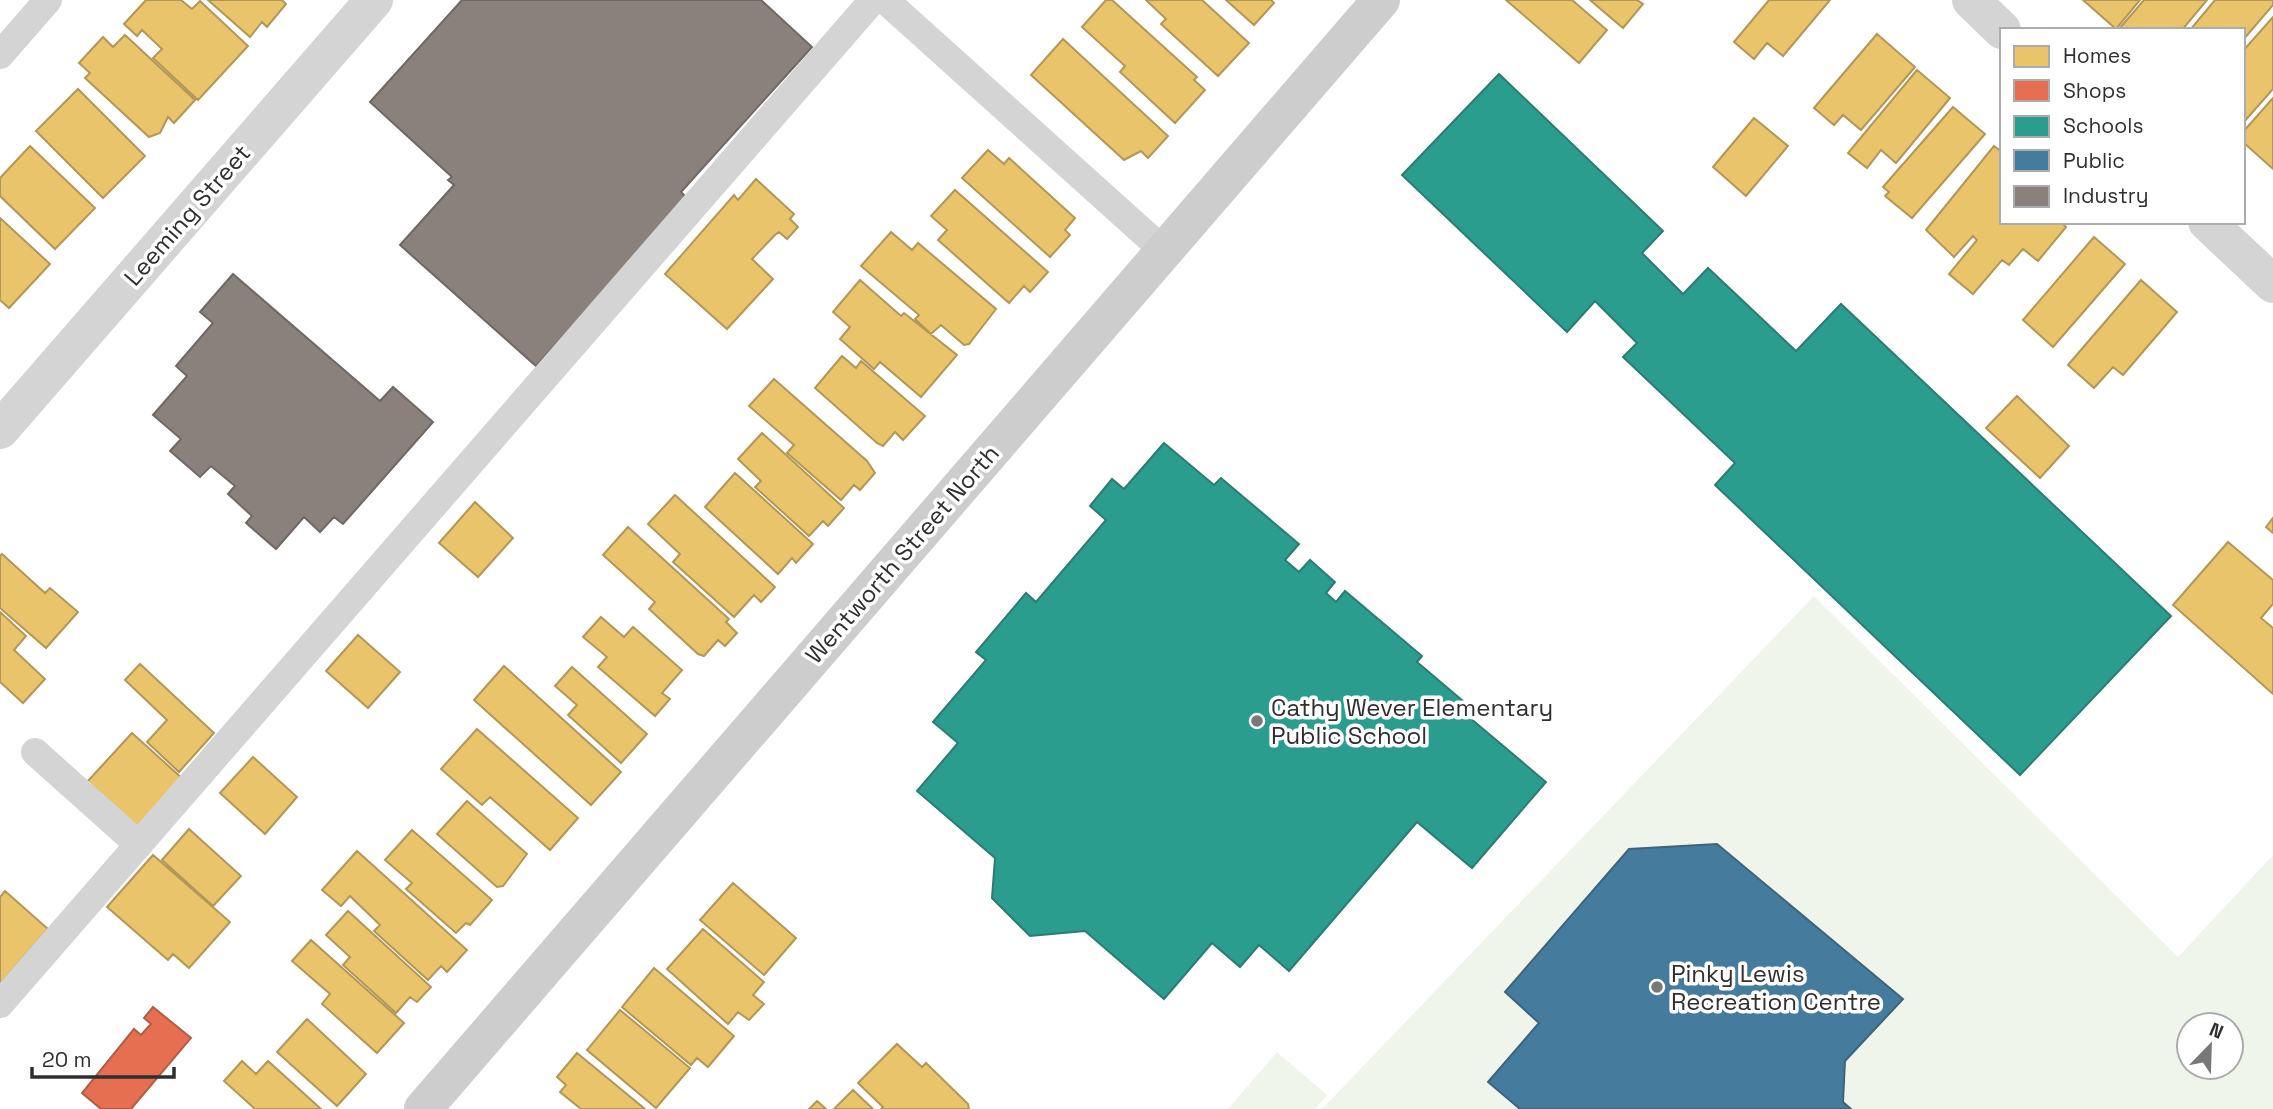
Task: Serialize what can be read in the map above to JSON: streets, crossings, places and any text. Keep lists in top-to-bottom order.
{
  "streets": {
    "main road": ["Wentworth Street North"],
    "street": ["Leeming Street"]
  },
  "places": ["Cathy Wever Elementary Public School", "Pinky Lewis Recreation Centre"],
  "legend": [
    "Homes",
    "Shops",
    "Schools",
    "Public",
    "Industry"
  ],
  "scale_bar": "20 m",
  "north": "top right"
}
